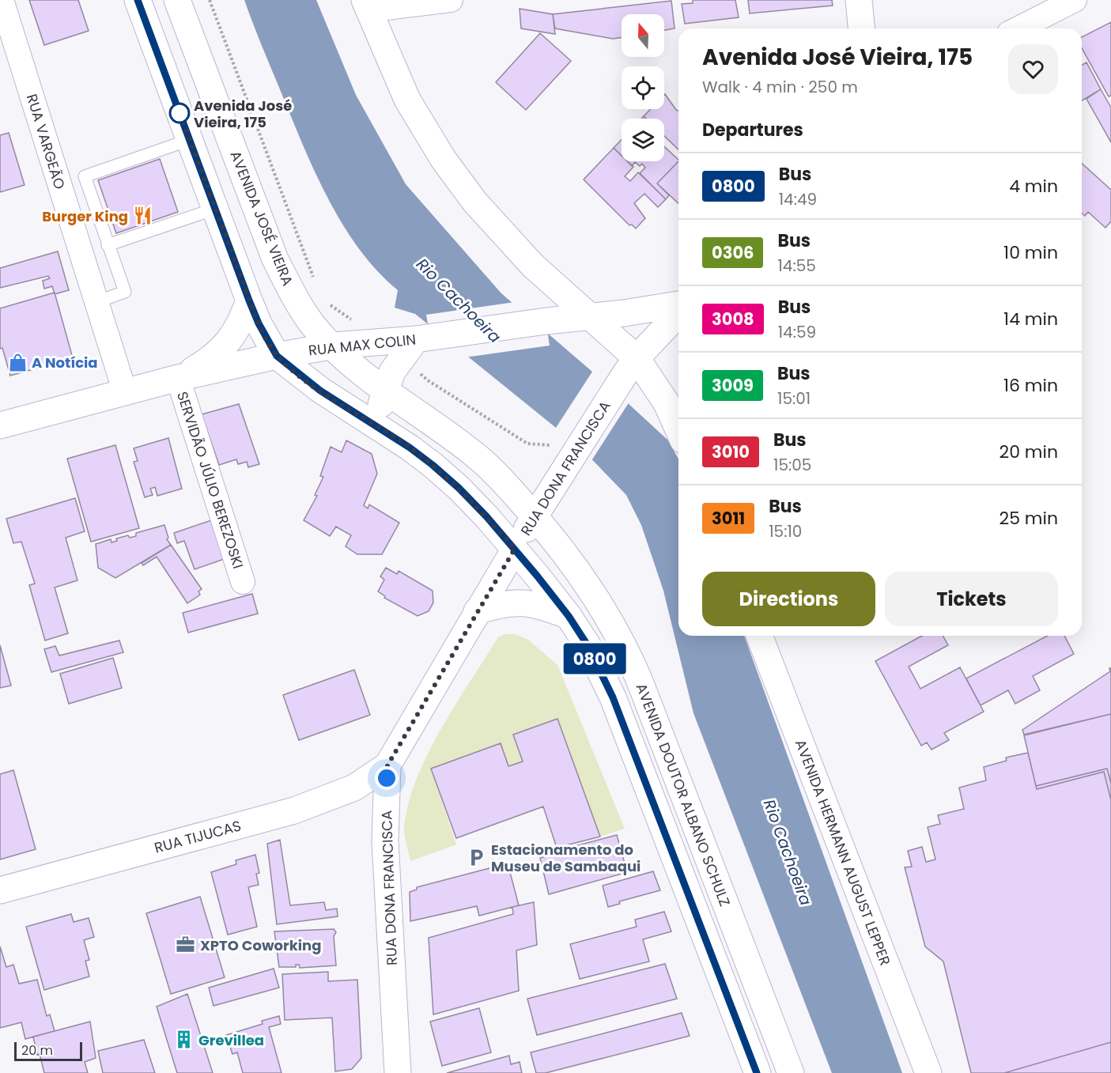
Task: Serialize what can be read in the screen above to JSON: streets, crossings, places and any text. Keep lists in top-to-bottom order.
{
  "streets": {
    "main road": [
      "AVENIDA JOSÉ VIEIRA",
      "RUA MAX COLIN",
      "RUA DONA FRANCISCA",
      "AVENIDA DOUTOR ALBANO SCHULZ",
      "RUA TIJUCAS",
      "AVENIDA HERMANN AUGUST LEPPER"
    ],
    "street": ["RUA VARGEÃO", "SERVIDÃO JÚLIO BEREZOSKI"]
  },
  "crossings": [
    ["RUA VARGEÃO", "RUA MAX COLIN"],
    ["AVENIDA JOSÉ VIEIRA", "RUA MAX COLIN"],
    ["AVENIDA JOSÉ VIEIRA", "AVENIDA DOUTOR ALBANO SCHULZ"],
    ["RUA MAX COLIN", "SERVIDÃO JÚLIO BEREZOSKI"],
    ["RUA MAX COLIN", "AVENIDA DOUTOR ALBANO SCHULZ"],
    ["RUA DONA FRANCISCA", "AVENIDA DOUTOR ALBANO SCHULZ"],
    ["RUA DONA FRANCISCA", "RUA TIJUCAS"]
  ],
  "water": ["Rio Cachoeira"],
  "places": {
    "other": ["Avenida José Vieira, 175"],
    "restaurant": ["Burger King"],
    "shop": ["A Notícia"],
    "parking": ["Estacionamento do Museu de Sambaqui"],
    "office": ["XPTO Coworking"],
    "building": ["Grevillea"]
  },
  "lines": ["bus line 0800"],
  "scale_bar": "20 m",
  "north": "top",
  "page": {
    "on_map": "0800",
    "heading": [
      ["Avenida José Vieira, 175", "Walk · 4 min · 250 m"],
      "Departures"
    ],
    "list": [
      {
        "mark": "0800",
        "name": "Bus",
        "note": "14:49",
        "value": "4 min"
      },
      {
        "mark": "0306",
        "name": "Bus",
        "note": "14:55",
        "value": "10 min"
      },
      {
        "mark": "3008",
        "name": "Bus",
        "note": "14:59",
        "value": "14 min"
      },
      {
        "mark": "3009",
        "name": "Bus",
        "note": "15:01",
        "value": "16 min"
      },
      {
        "mark": "3010",
        "name": "Bus",
        "note": "15:05",
        "value": "20 min"
      },
      {
        "mark": "3011",
        "name": "Bus",
        "note": "15:10",
        "value": "25 min"
      }
    ],
    "buttons": ["Directions", "Tickets"],
    "scale": "20 m"
  }
}
